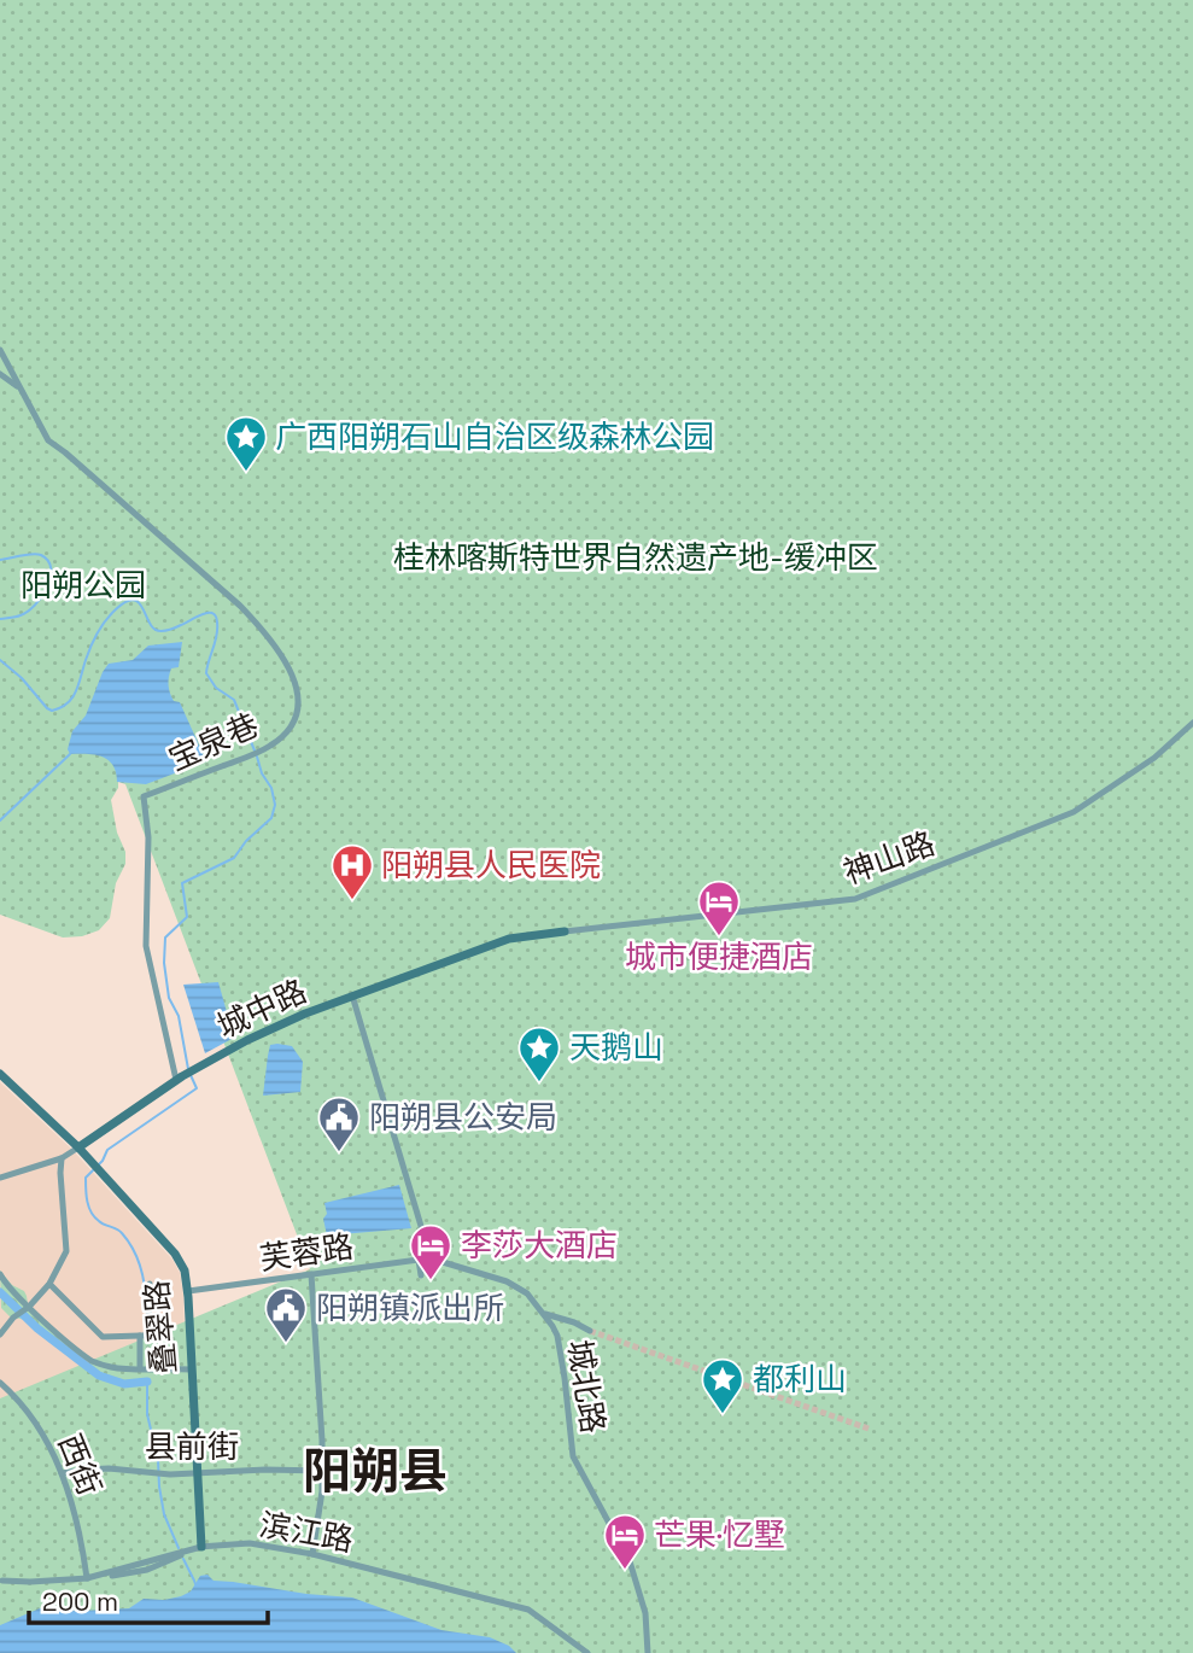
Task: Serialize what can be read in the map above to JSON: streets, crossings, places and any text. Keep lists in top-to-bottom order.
{
  "streets": {
    "street": [
      "宝泉巷",
      "神山路",
      "城中路",
      "芙蓉路",
      "叠翠路",
      "城北路",
      "县前街",
      "西街",
      "滨江路"
    ]
  },
  "crossings": [
    ["宝泉巷", "城中路"],
    ["神山路", "城中路"],
    ["城中路", "叠翠路"],
    ["芙蓉路", "城北路"],
    ["叠翠路", "县前街"],
    ["叠翠路", "滨江路"],
    ["县前街", "西街"],
    ["西街", "滨江路"]
  ],
  "districts": ["阳朔县"],
  "parks": ["桂林喀斯特世界自然遗产地-缓冲区", "阳朔公园"],
  "places": {
    "place": ["广西阳朔石山自治区级森林公园", "天鹅山", "都利山"],
    "hospital": ["阳朔县人民医院"],
    "hotel": ["城市便捷酒店", "李莎大酒店", "芒果·忆墅"],
    "public building": ["阳朔县公安局", "阳朔镇派出所"]
  },
  "scale_bar": "200 m"
}
